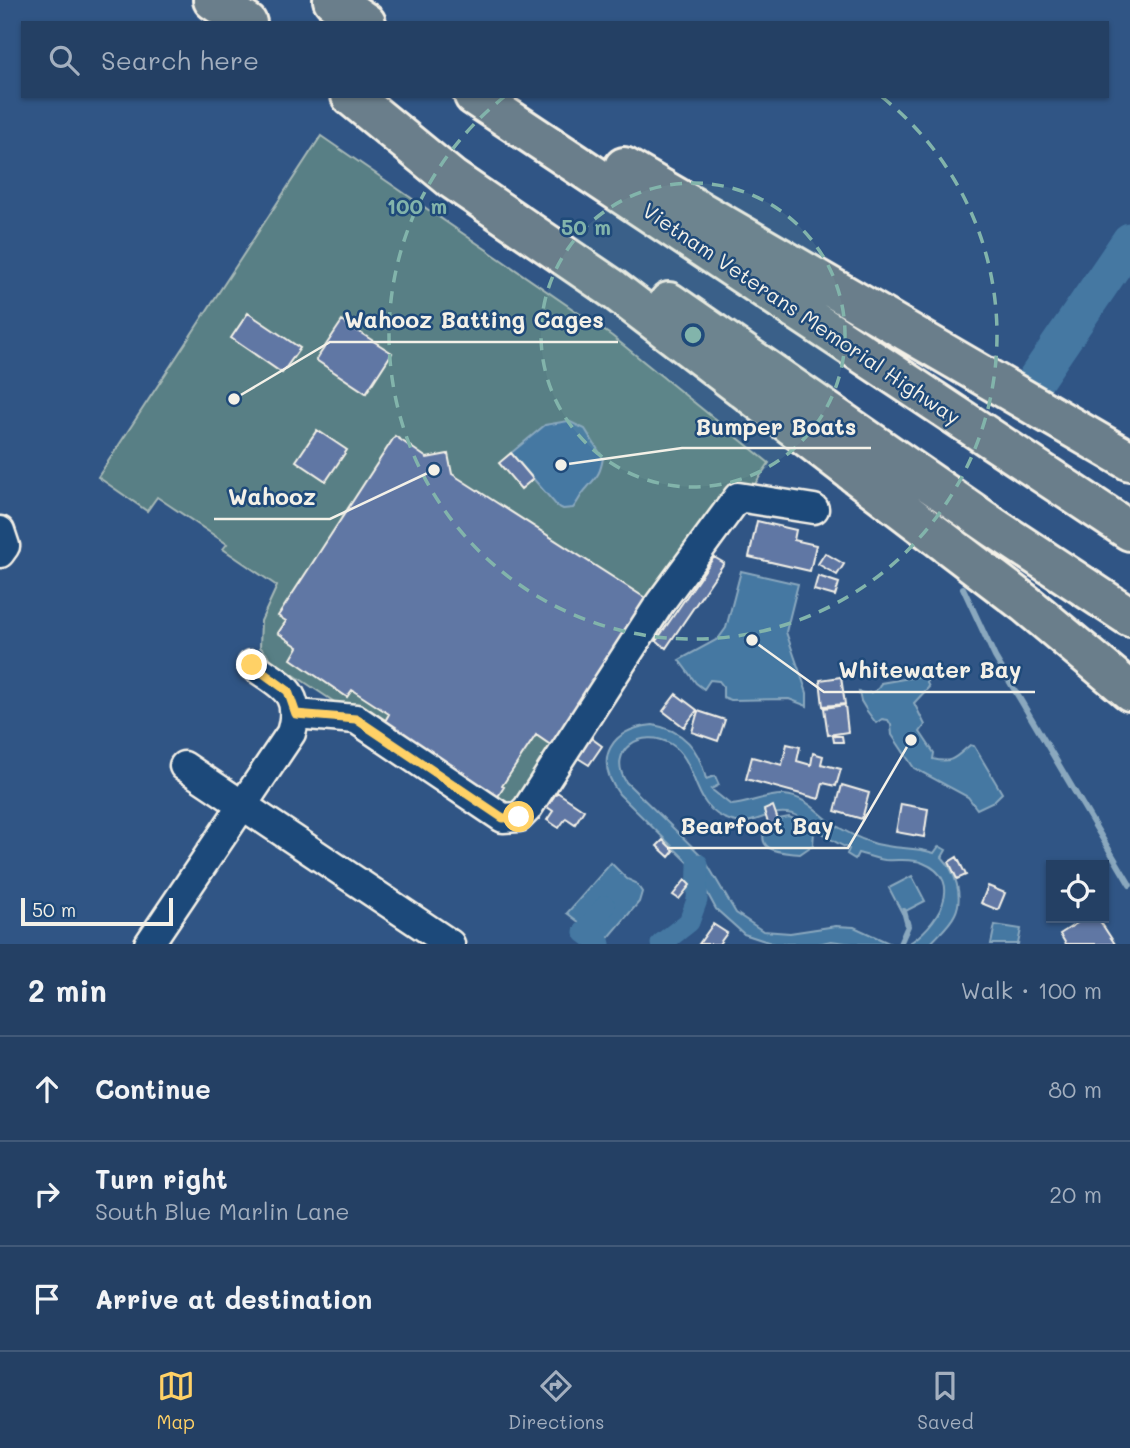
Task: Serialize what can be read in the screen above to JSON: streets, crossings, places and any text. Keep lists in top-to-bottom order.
{
  "streets": {
    "highway": ["Vietnam Veterans Memorial Highway"]
  },
  "places": [
    "Wahooz Batting Cages",
    "Bumper Boats",
    "Wahooz",
    "Whitewater Bay",
    "Bearfoot Bay"
  ],
  "scale_bar": "50 m",
  "page": {
    "search": "Search here",
    "scale": "50 m",
    "heading": ["2 min", "Walk · 100 m"],
    "list": [
      ["Continue", "80 m"],
      ["Turn right", "South Blue Marlin Lane", "20 m"],
      "Arrive at destination"
    ],
    "nav": ["Map", "Directions", "Saved"]
  },
  "rings": ["100 m", "50 m"]
}
